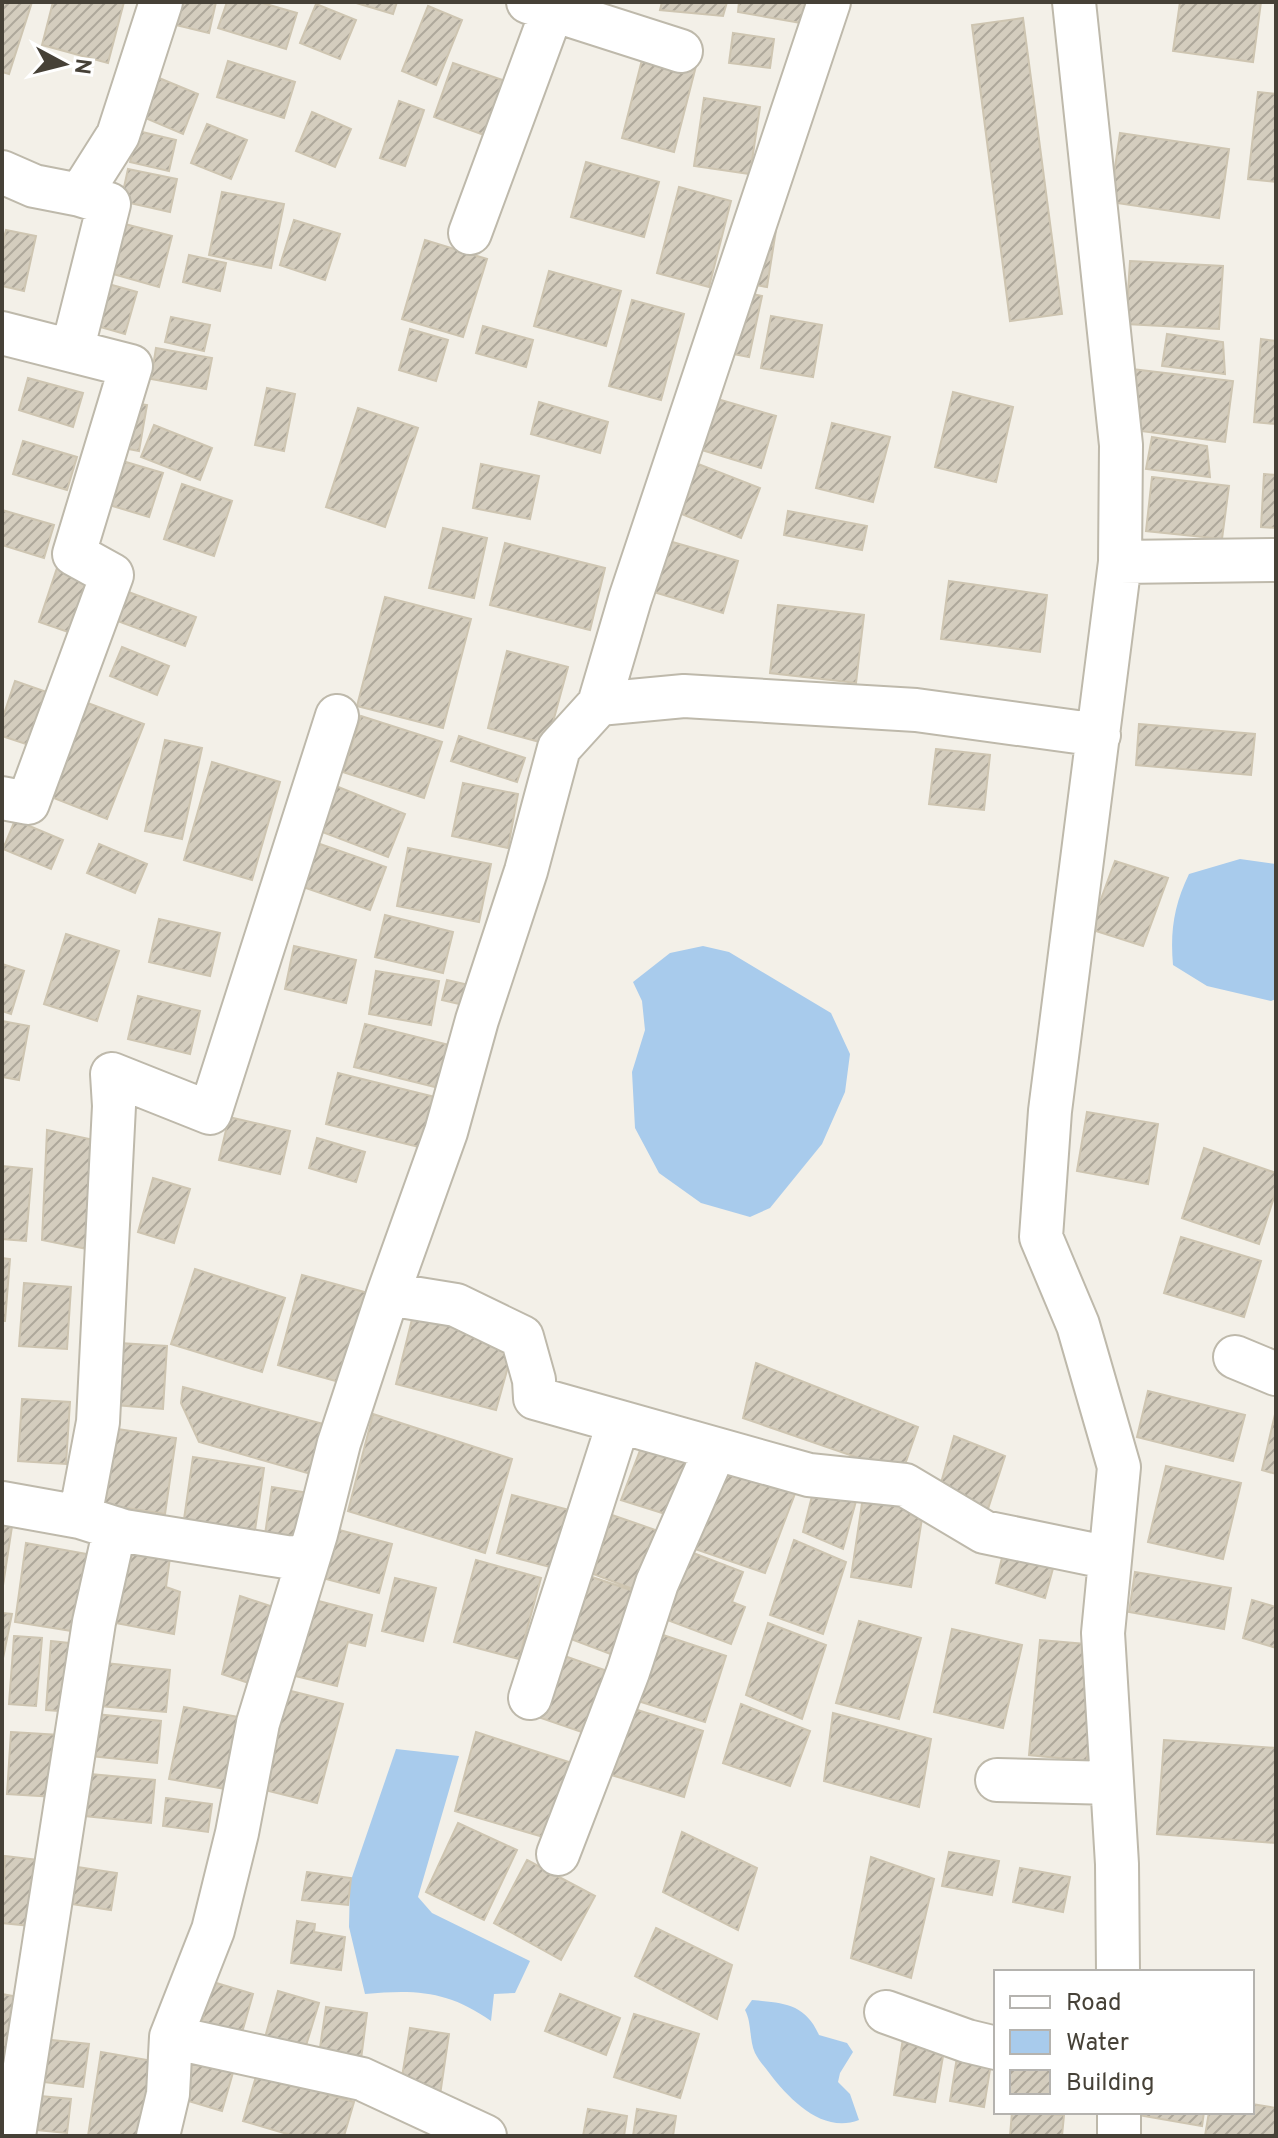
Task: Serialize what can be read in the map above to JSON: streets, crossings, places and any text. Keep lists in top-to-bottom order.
{
  "legend": ["Road", "Water", "Building"],
  "north": "right"
}
